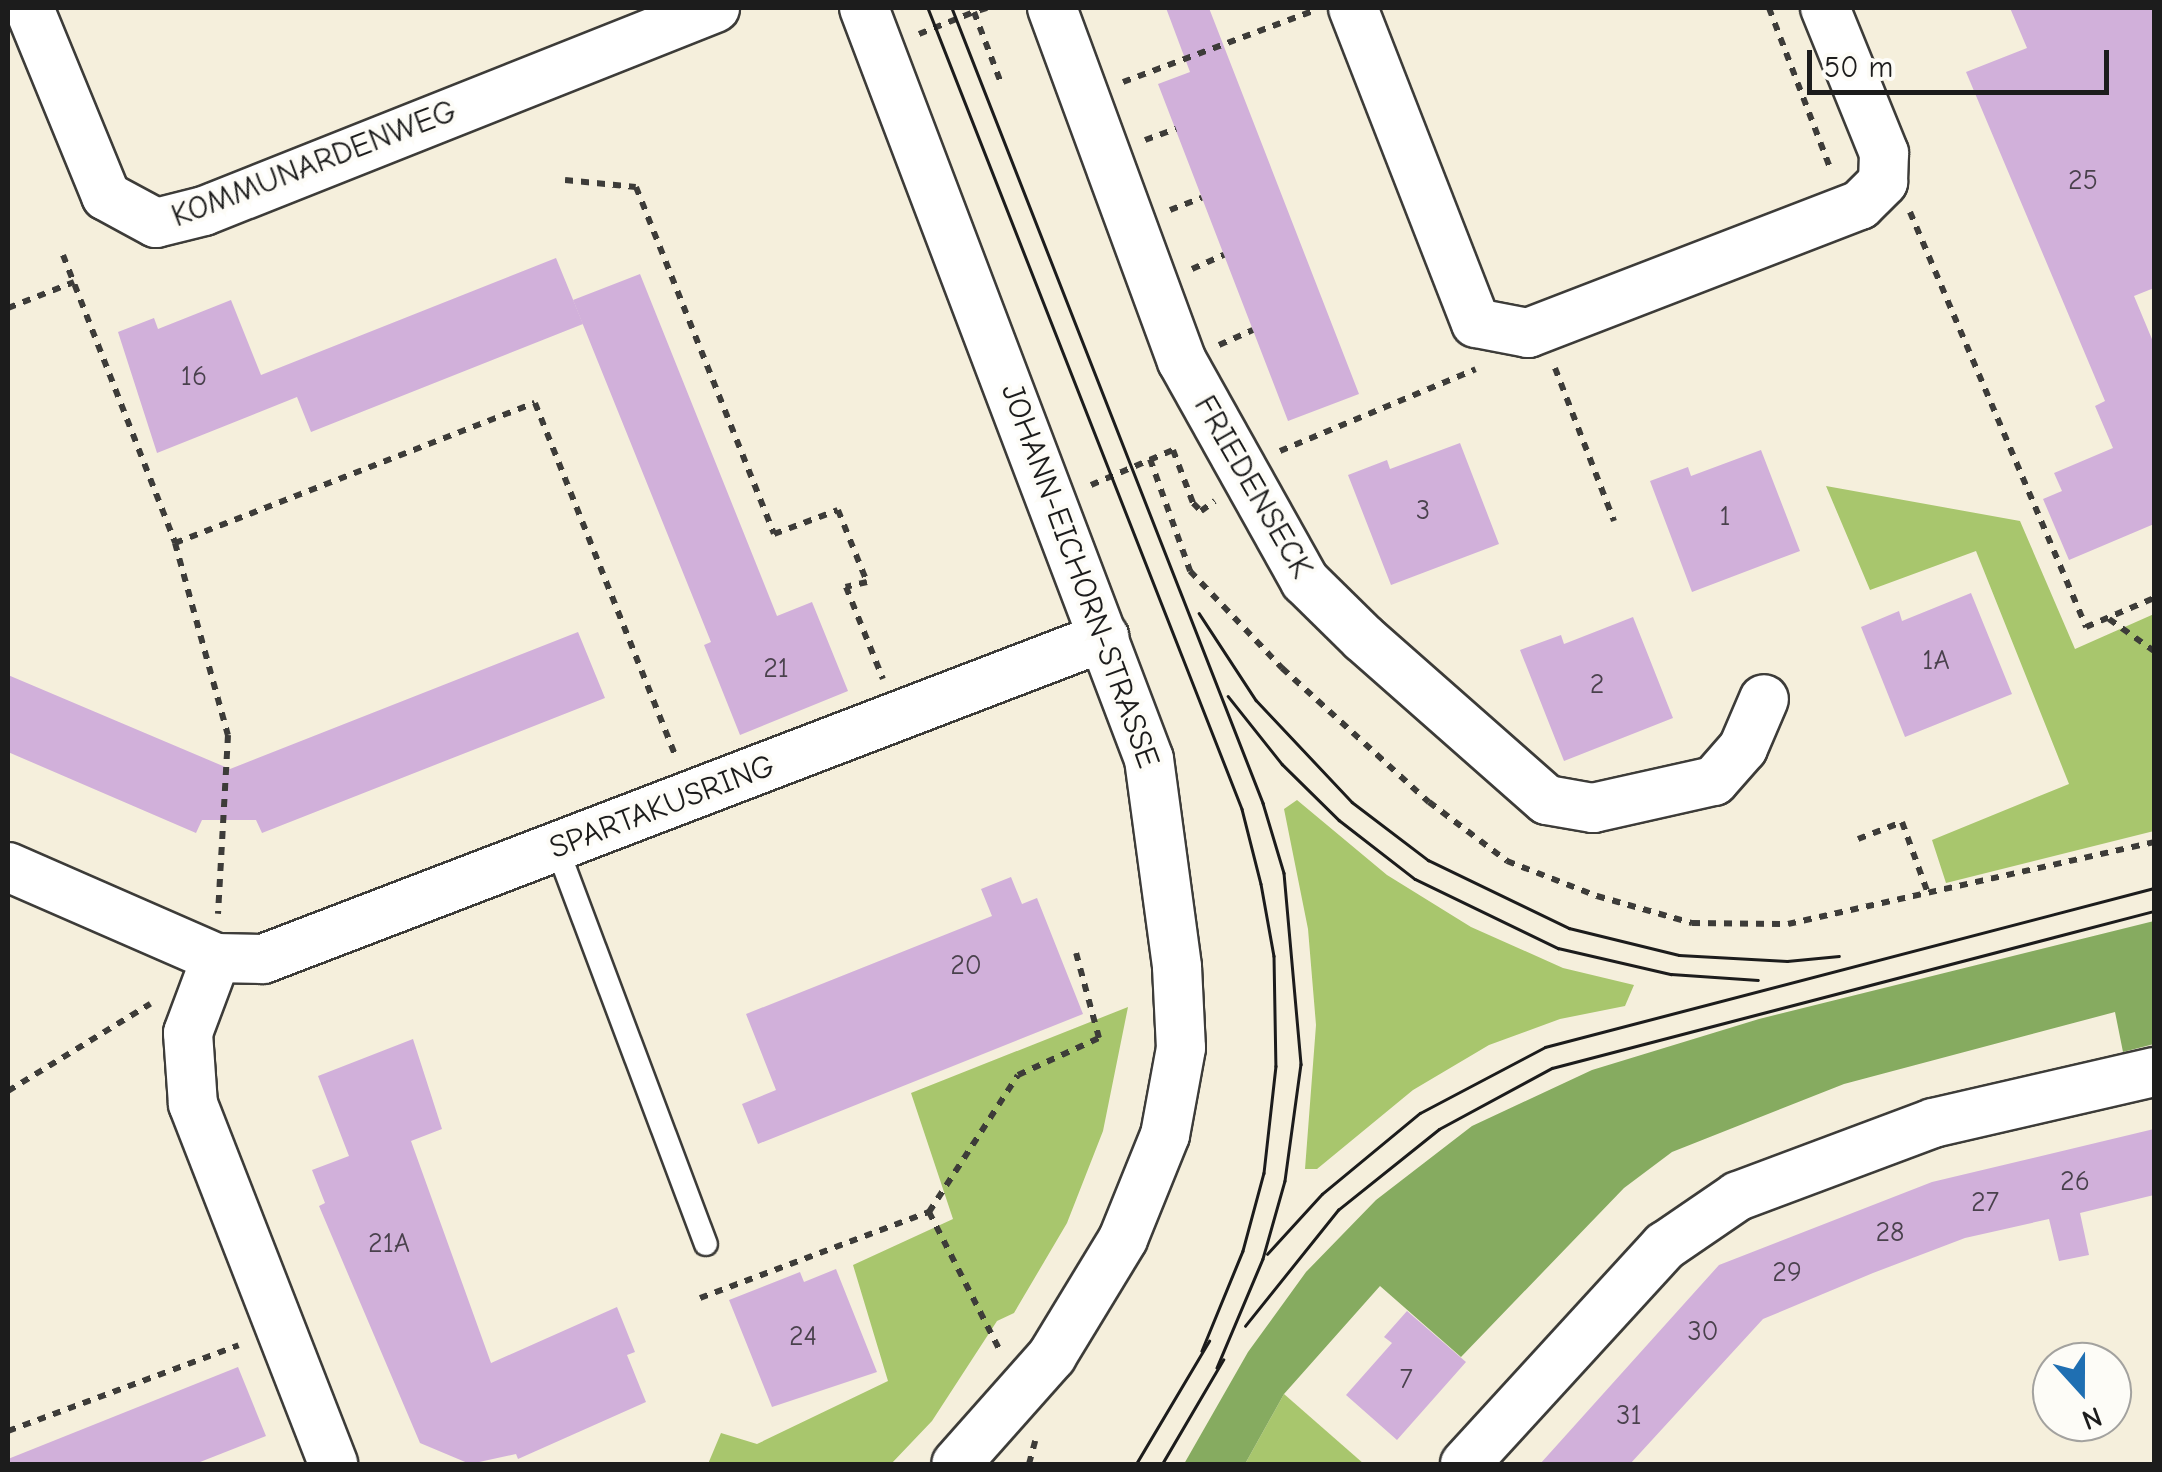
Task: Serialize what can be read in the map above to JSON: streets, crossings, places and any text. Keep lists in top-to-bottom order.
{
  "streets": {
    "street": [
      "KOMMUNARDENWEG",
      "FRIEDENSECK",
      "JOHANN-EICHORN-STRASSE",
      "SPARTAKUSRING"
    ]
  },
  "crossings": [
    ["JOHANN-EICHORN-STRASSE", "SPARTAKUSRING"]
  ],
  "house_numbers": [
    "25",
    "16",
    "3",
    "1",
    "1A",
    "21",
    "2",
    "20",
    "26",
    "27",
    "28",
    "21A",
    "29",
    "30",
    "24",
    "7",
    "31"
  ],
  "scale_bar": "50 m",
  "north": "bottom"
}
